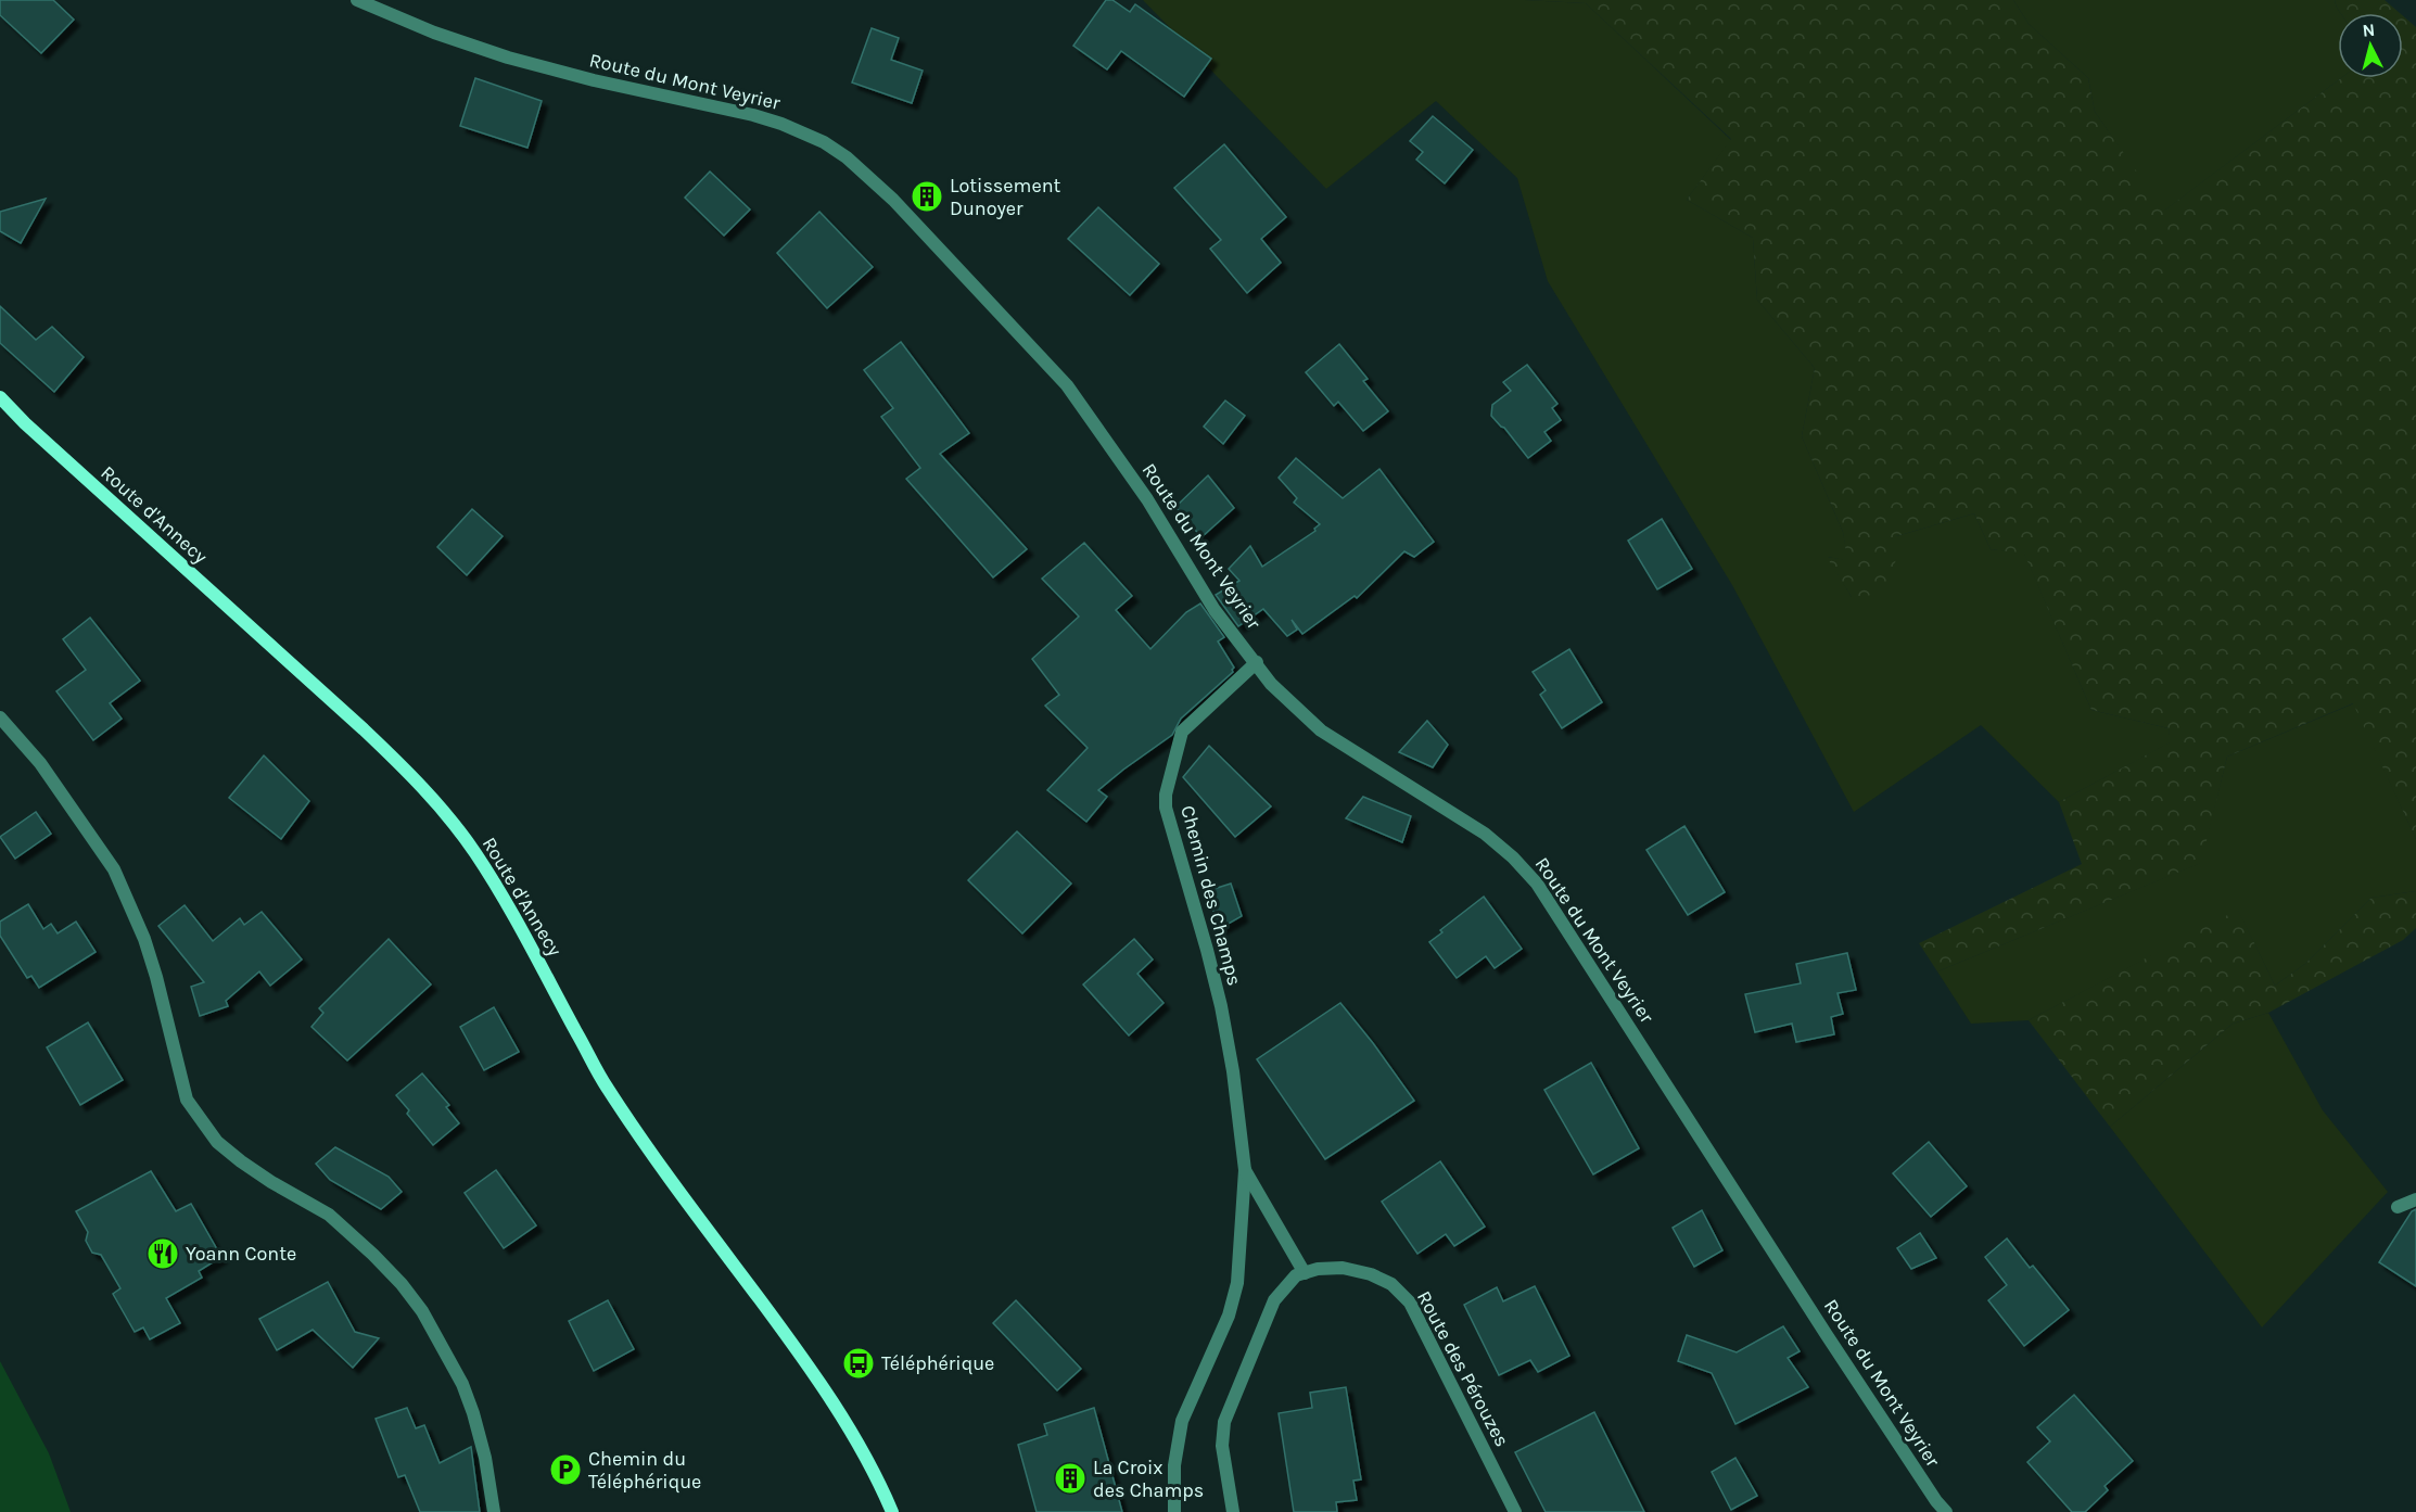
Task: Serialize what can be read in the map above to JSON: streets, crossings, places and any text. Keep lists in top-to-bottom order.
{
  "streets": {
    "main road": ["Route d'Annecy"],
    "street": ["Route du Mont Veyrier", "Chemin des Champs", "Route des Pérouzes"]
  },
  "crossings": [
    ["Route du Mont Veyrier", "Chemin des Champs"],
    ["Chemin des Champs", "Route des Pérouzes"]
  ],
  "places": {
    "building": ["Lotissement Dunoyer", "La Croix des Champs"],
    "restaurant": ["Yoann Conte"],
    "bus stop": ["Téléphérique"],
    "parking": ["Chemin du Téléphérique"]
  },
  "north": "top"
}
